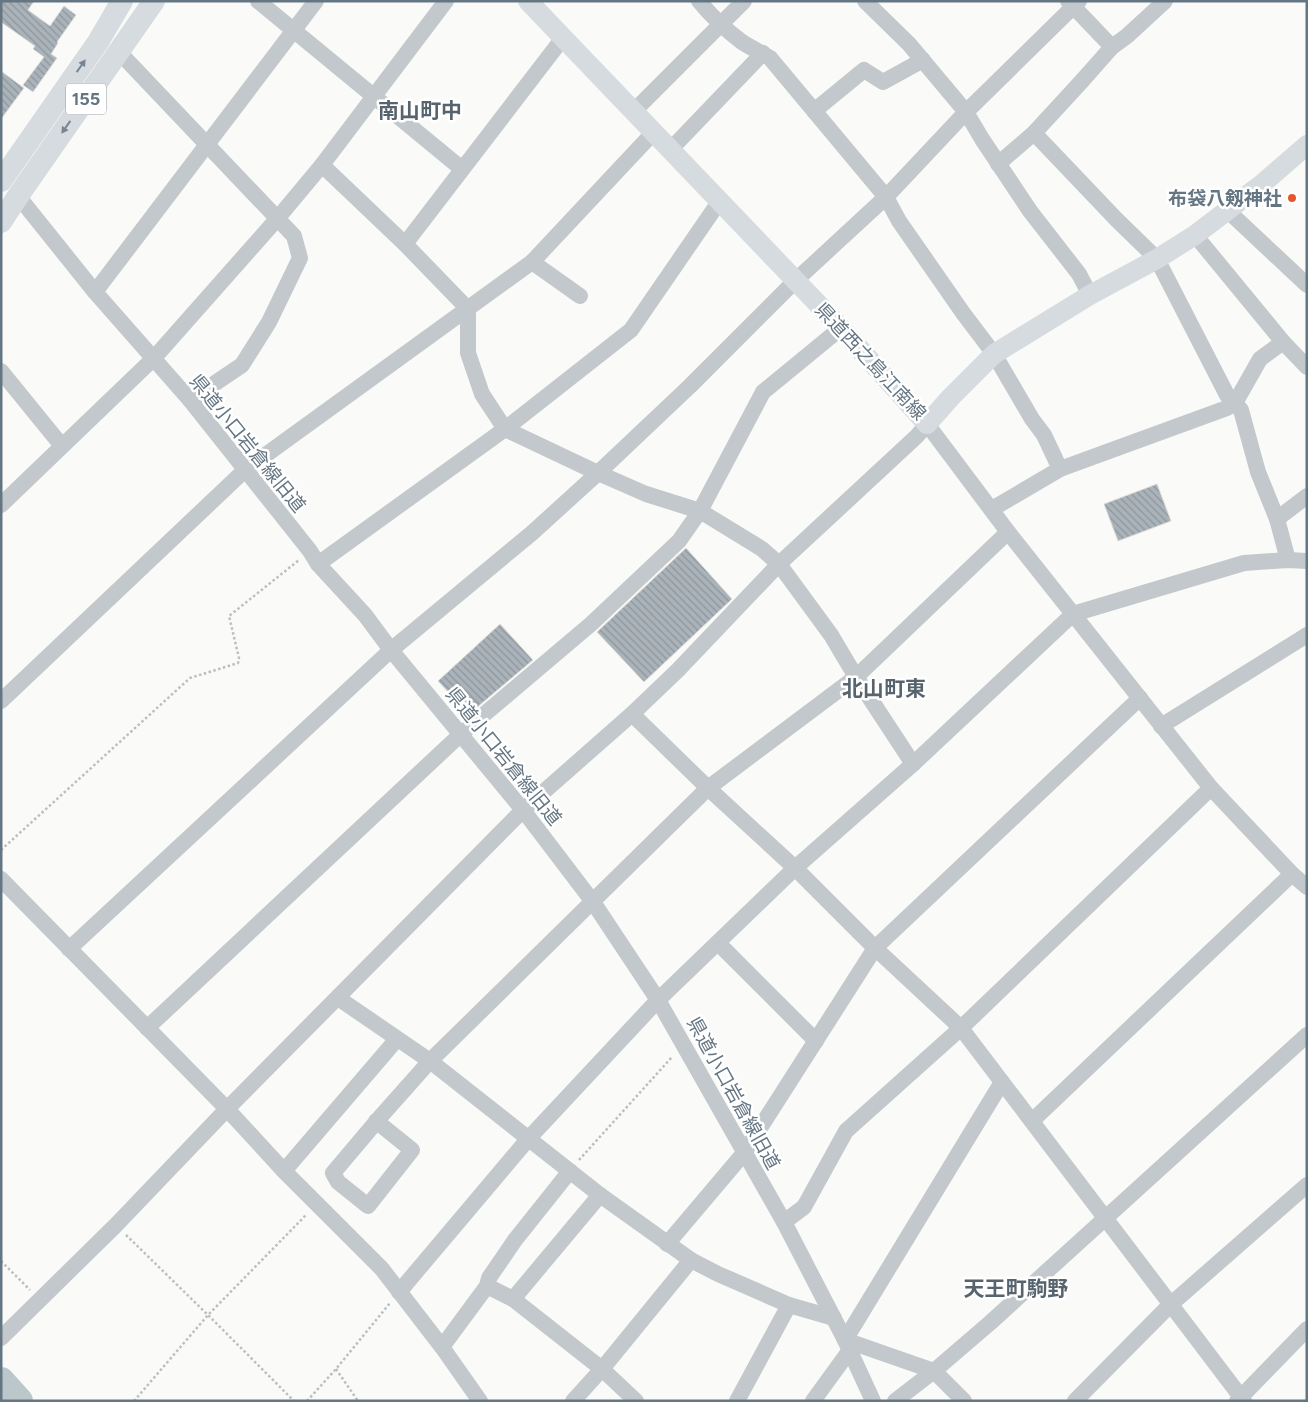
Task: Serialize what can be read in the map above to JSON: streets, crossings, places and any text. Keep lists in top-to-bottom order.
{
  "streets": {
    "highway": ["155"],
    "main road": ["県道西之島江南線"],
    "street": ["県道小口岩倉線旧道"]
  },
  "crossings": [
    ["155", "県道小口岩倉線旧道"]
  ],
  "districts": ["南山町中", "北山町東", "天王町駒野"],
  "places": ["布袋八剱神社"]
}
